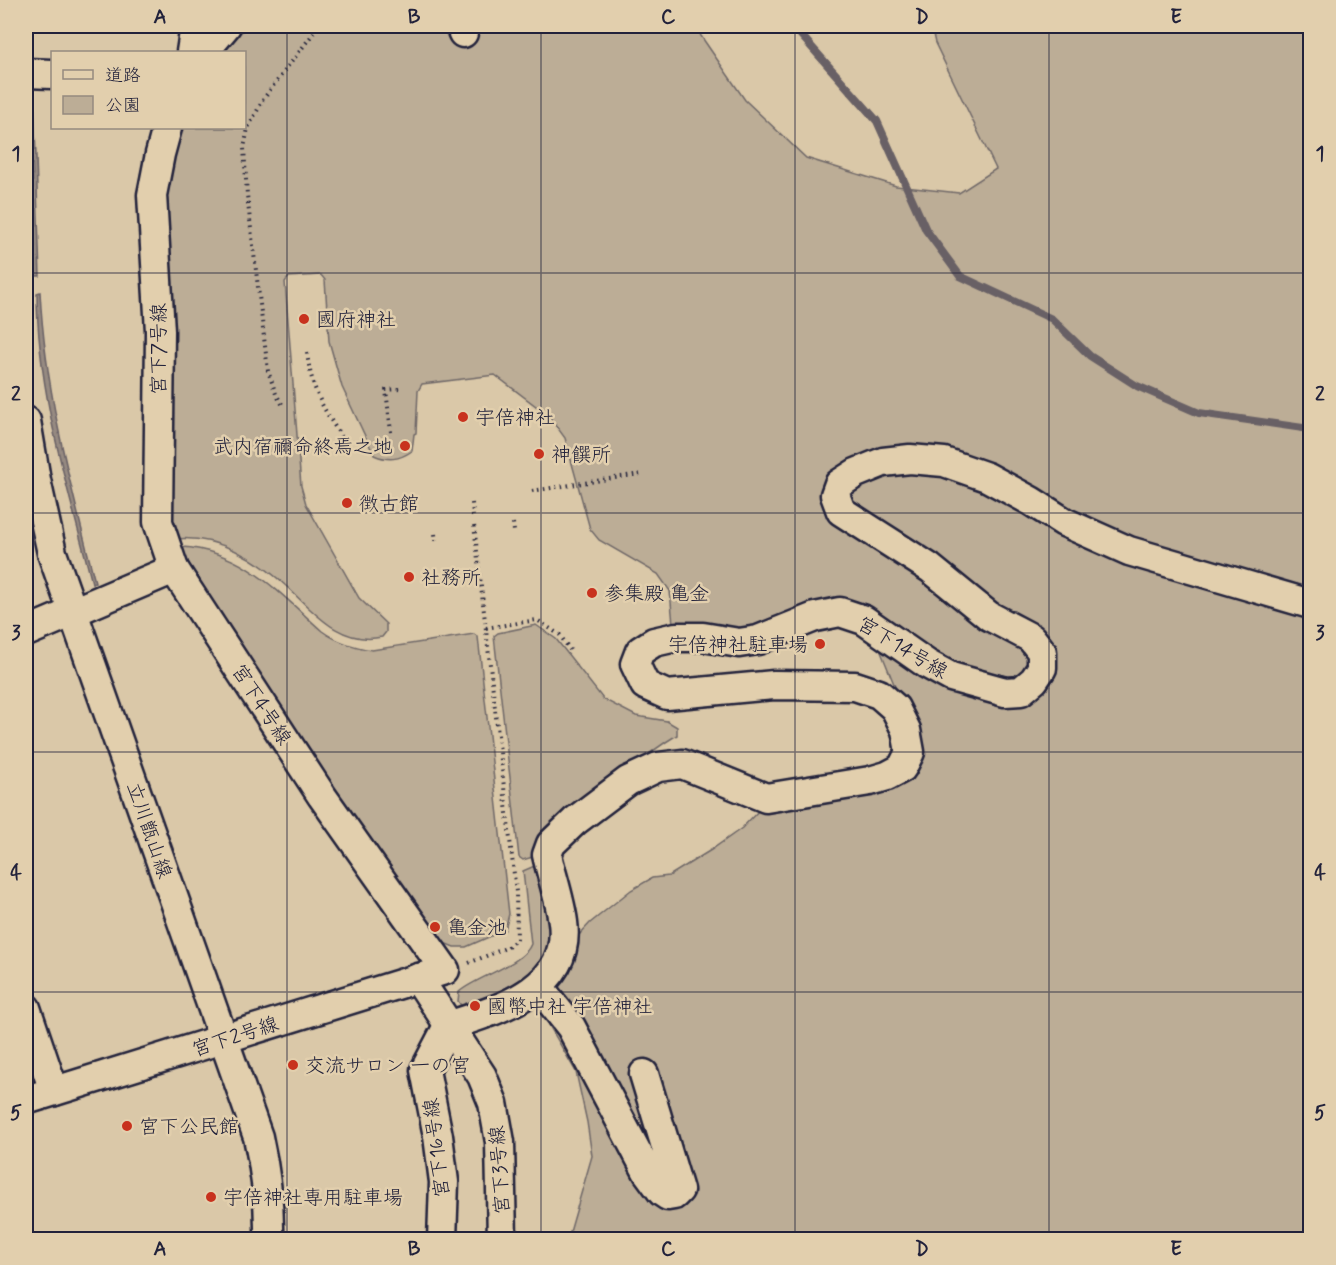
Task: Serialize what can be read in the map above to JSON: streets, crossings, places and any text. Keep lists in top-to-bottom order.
{
  "streets": {
    "street": [
      "宮下7号線",
      "宮下14号線",
      "宮下4号線",
      "立川甑山線",
      "宮下2号線",
      "宮下16号線",
      "宮下3号線"
    ]
  },
  "crossings": [
    ["宮下7号線", "宮下4号線"],
    ["宮下14号線", "宮下16号線"],
    ["宮下14号線", "宮下3号線"],
    ["宮下4号線", "宮下2号線"],
    ["立川甑山線", "宮下2号線"],
    ["宮下2号線", "宮下3号線"],
    ["宮下16号線", "宮下3号線"]
  ],
  "places": [
    "國府神社",
    "宇倍神社",
    "武内宿禰命終焉之地",
    "神饌所",
    "徴古館",
    "社務所",
    "参集殿 亀金",
    "宇倍神社駐車場",
    "亀金池",
    "國幣中社 宇倍神社",
    "交流サロン 一の宮",
    "宮下公民館",
    "宇倍神社専用駐車場"
  ],
  "legend": ["道路", "公園"],
  "grid": {
    "columns": [
      "A",
      "B",
      "C",
      "D",
      "E"
    ],
    "rows": [
      "1",
      "2",
      "3",
      "4",
      "5"
    ]
  }
}
